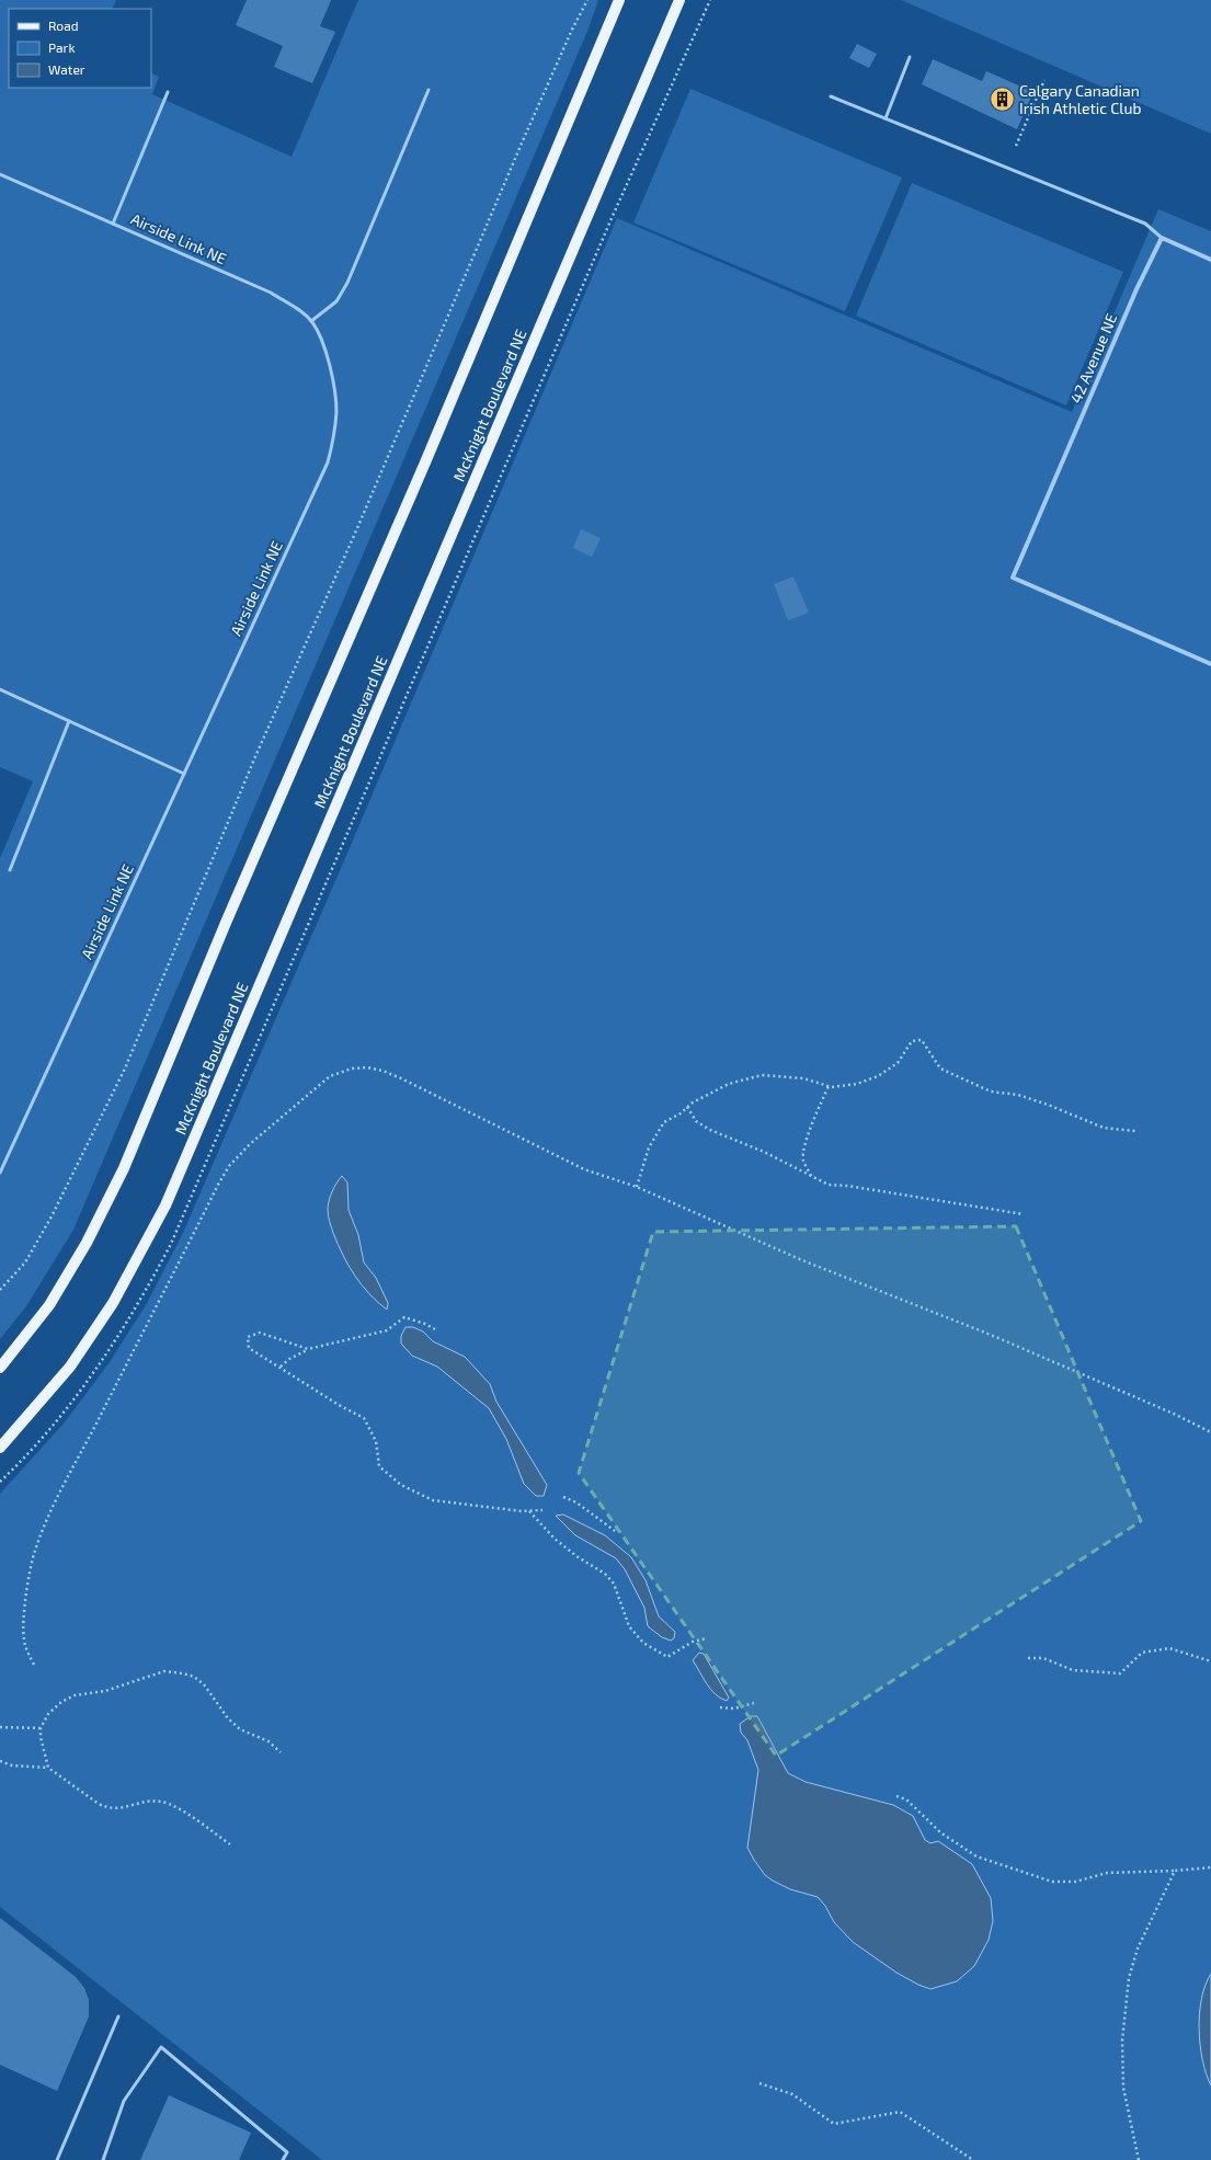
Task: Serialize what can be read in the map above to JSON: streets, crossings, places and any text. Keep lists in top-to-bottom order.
{
  "streets": {
    "main road": ["McKnight Boulevard NE"],
    "street": ["42 Avenue NE"],
    "lane": ["Airside Link NE"]
  },
  "places": {
    "building": ["Calgary Canadian Irish Athletic Club"]
  },
  "legend": ["Road", "Park", "Water"]
}
